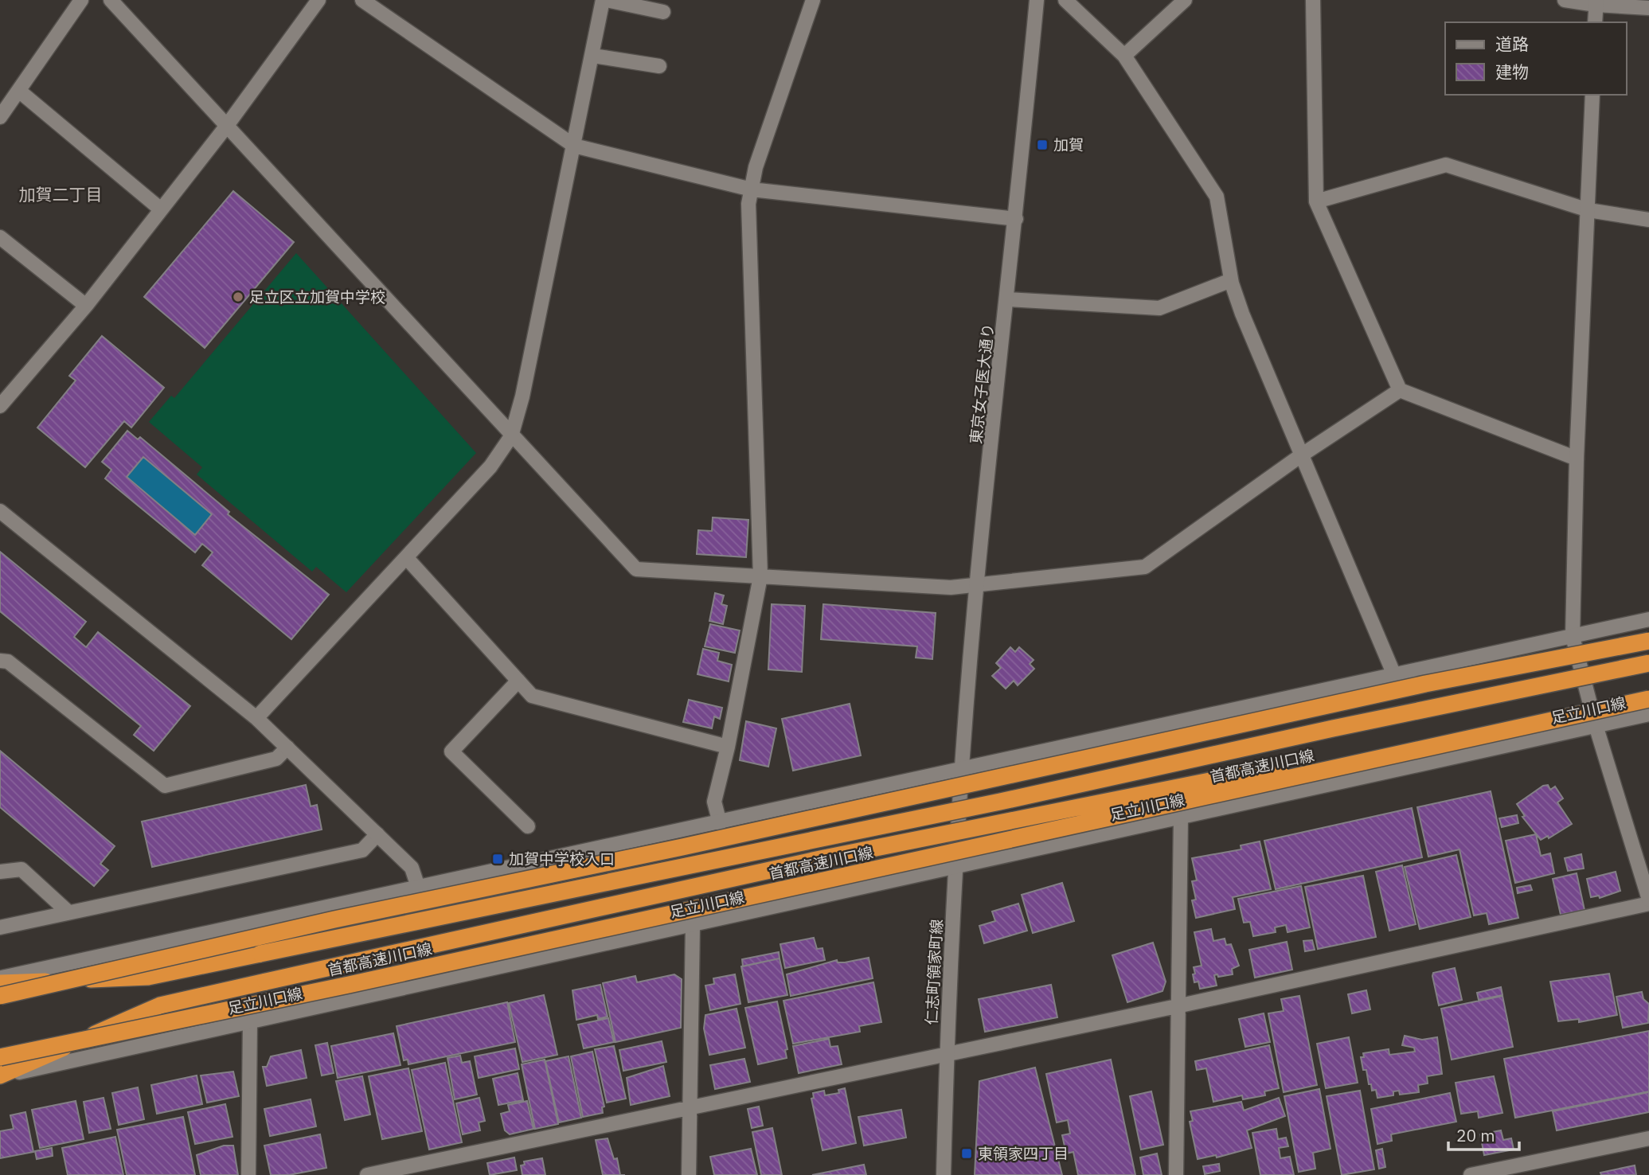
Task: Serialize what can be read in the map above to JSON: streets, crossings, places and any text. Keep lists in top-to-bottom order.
{
  "streets": {
    "highway": ["首都高速川口線"],
    "street": ["東京女子医大通り", "足立川口線", "仁志町領家町線"]
  },
  "crossings": [
    ["東京女子医大通り", "仁志町領家町線"],
    ["足立川口線", "仁志町領家町線"]
  ],
  "districts": ["加賀二丁目"],
  "places": {
    "transit": ["加賀", "加賀中学校入口", "東領家四丁目"],
    "other": ["足立区立加賀中学校"]
  },
  "legend": ["道路", "建物"],
  "scale_bar": "20 m"
}
